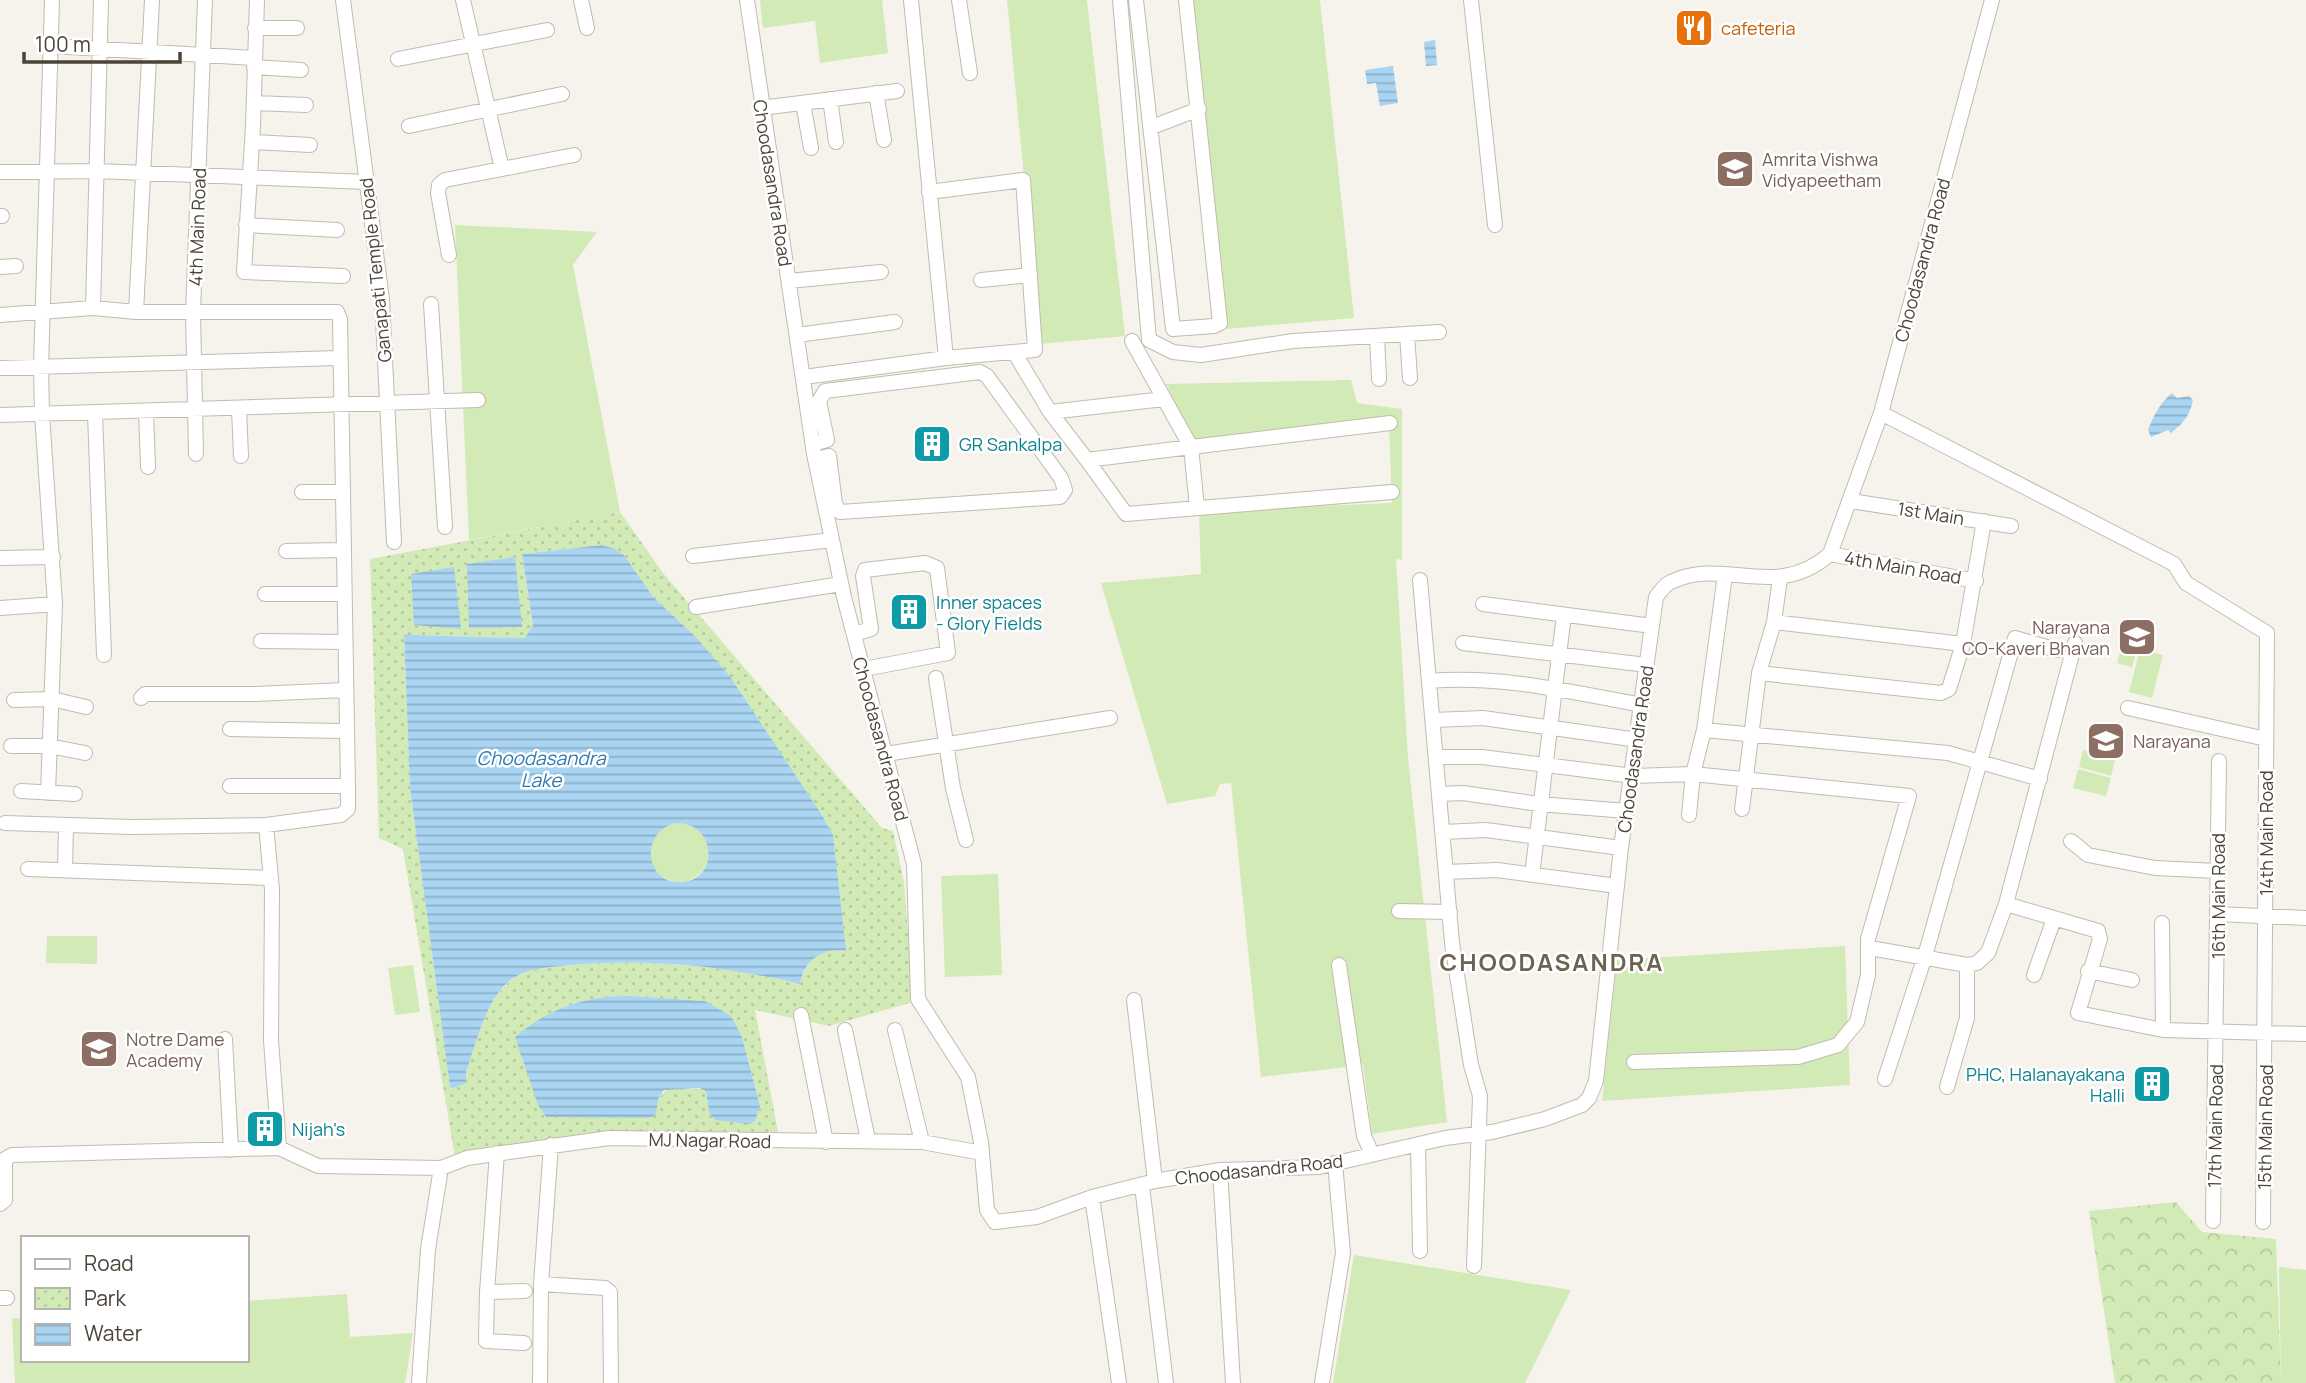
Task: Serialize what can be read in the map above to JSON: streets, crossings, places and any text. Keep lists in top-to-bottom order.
{
  "streets": {
    "street": [
      "Choodasandra Road",
      "4th Main Road",
      "Ganapati Temple Road",
      "1st Main",
      "14th Main Road",
      "16th Main Road",
      "17th Main Road",
      "15th Main Road",
      "MJ Nagar Road"
    ]
  },
  "crossings": [
    ["Choodasandra Road", "4th Main Road"],
    ["Choodasandra Road", "1st Main"],
    ["Choodasandra Road", "14th Main Road"],
    ["Choodasandra Road", "MJ Nagar Road"],
    ["14th Main Road", "15th Main Road"],
    ["16th Main Road", "17th Main Road"]
  ],
  "districts": ["CHOODASANDRA"],
  "water": ["Choodasandra Lake"],
  "places": {
    "restaurant": ["cafeteria"],
    "school or university": [
      "Amrita Vishwa Vidyapeetham",
      "Narayana CO-Kaveri Bhavan",
      "Narayana",
      "Notre Dame Academy"
    ],
    "building": [
      "GR Sankalpa",
      "Inner spaces - Glory Fields",
      "PHC, Halanayakana Halli",
      "Nijah's"
    ]
  },
  "legend": ["Road", "Park", "Water"],
  "scale_bar": "100 m"
}
